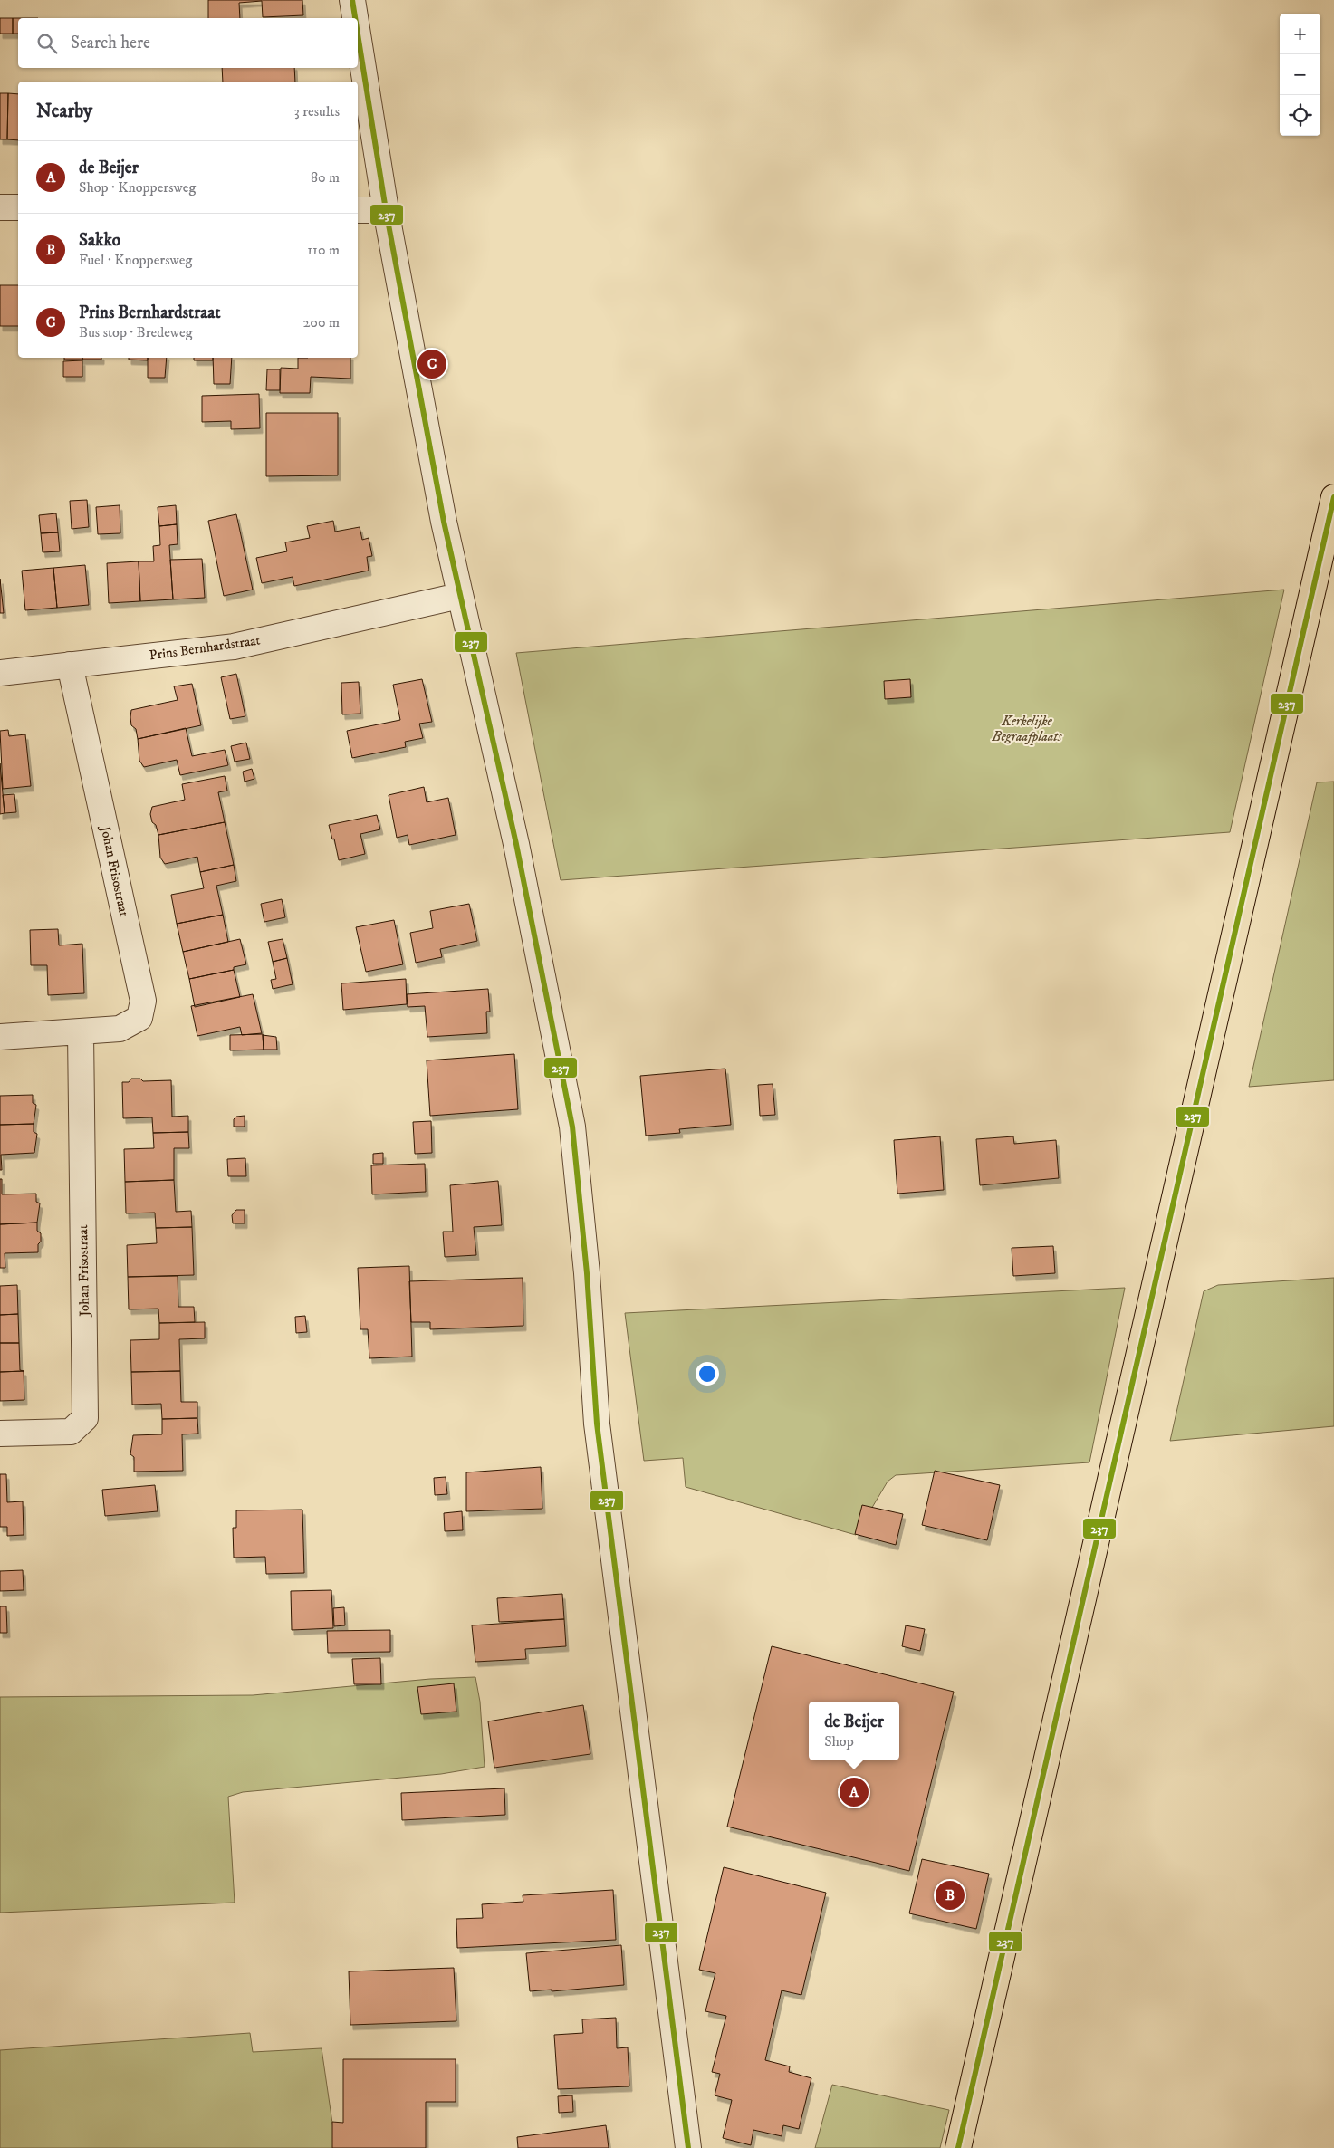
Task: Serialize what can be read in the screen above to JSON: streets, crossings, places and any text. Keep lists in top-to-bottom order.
{
  "streets": {
    "street": ["Prins Bernhardstraat", "Johan Frisostraat"]
  },
  "crossings": [
    ["Prins Bernhardstraat", "Johan Frisostraat"]
  ],
  "parks": ["Kerkelijke Begraafplaats"],
  "lines": ["transit line 237"],
  "page": {
    "map_buttons": ["+", "−"],
    "search": "Search here",
    "heading": ["Nearby", "3 results"],
    "list": [
      {
        "mark": "A",
        "name": "de Beijer",
        "note": "Shop · Knoppersweg",
        "value": "80 m"
      },
      {
        "mark": "B",
        "name": "Sakko",
        "note": "Fuel · Knoppersweg",
        "value": "110 m"
      },
      {
        "mark": "C",
        "name": "Prins Bernhardstraat",
        "note": "Bus stop · Bredeweg",
        "value": "200 m"
      }
    ],
    "pins": ["C", "A", "B"],
    "popup": ["de Beijer", "Shop"]
  }
}
